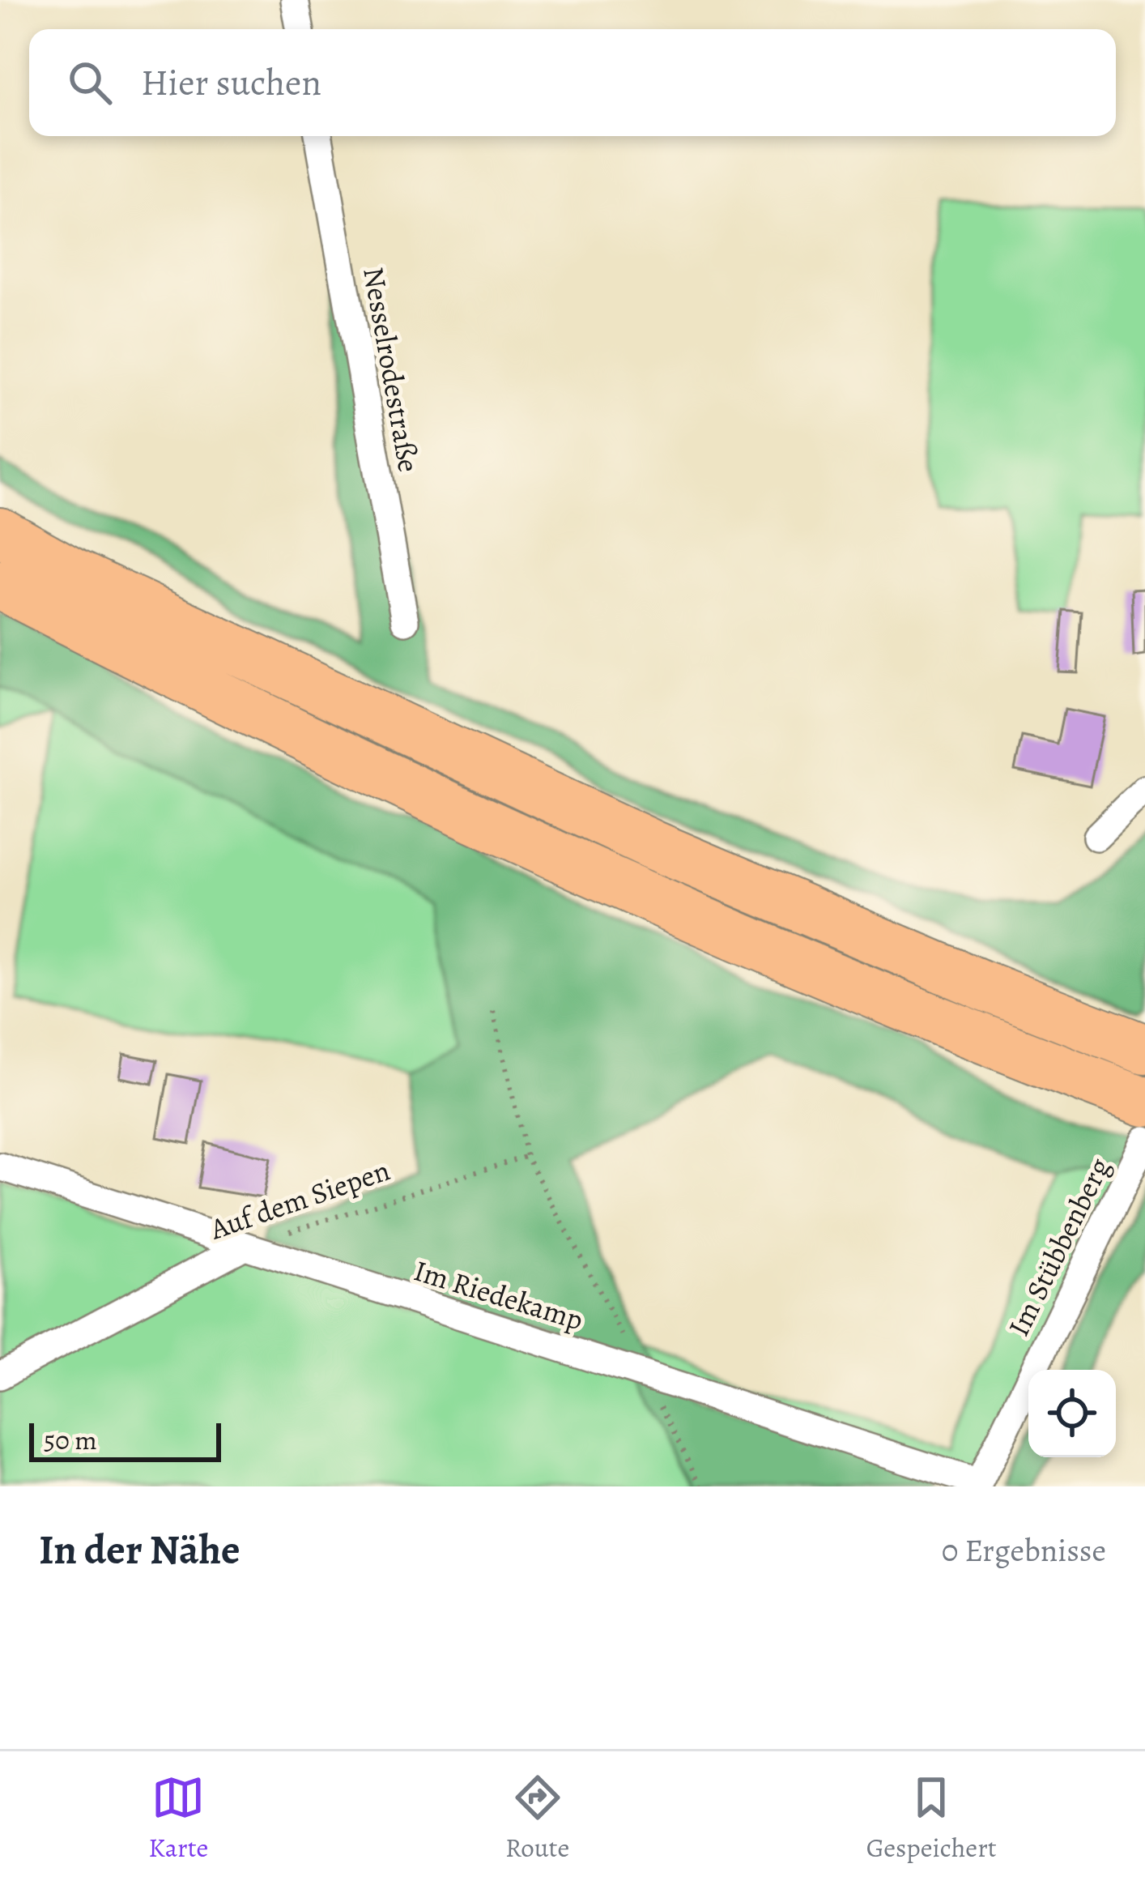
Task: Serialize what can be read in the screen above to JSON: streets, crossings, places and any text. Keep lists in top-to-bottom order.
{
  "streets": {
    "street": [
      "Nesselrodestraße",
      "Auf dem Siepen",
      "Im Stübbenberg",
      "Im Riedekamp"
    ]
  },
  "crossings": [
    ["Auf dem Siepen", "Im Riedekamp"],
    ["Im Stübbenberg", "Im Riedekamp"]
  ],
  "scale_bar": "50 m",
  "page": {
    "search": "Hier suchen",
    "scale": "50 m",
    "heading": ["In der Nähe", "0 Ergebnisse"],
    "nav": ["Karte", "Route", "Gespeichert"]
  }
}
